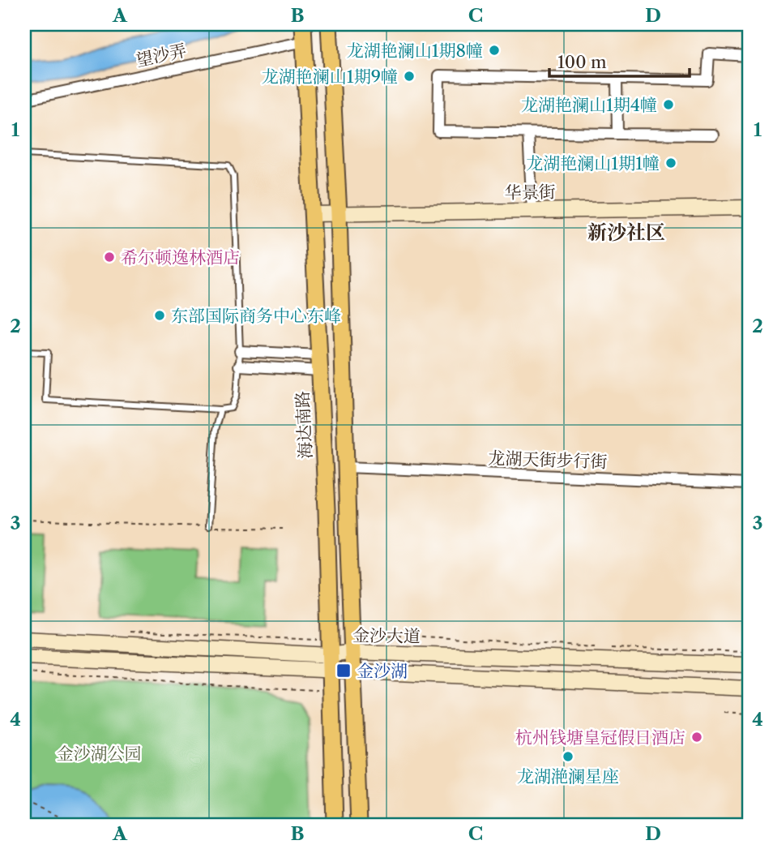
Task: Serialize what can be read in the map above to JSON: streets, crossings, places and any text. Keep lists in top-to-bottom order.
{
  "streets": {
    "main road": ["华景街", "海达南路", "金沙大道"],
    "street": ["望沙弄", "龙湖天街步行街"]
  },
  "crossings": [
    ["望沙弄", "海达南路"],
    ["华景街", "海达南路"],
    ["海达南路", "金沙大道"]
  ],
  "districts": ["新沙社区"],
  "parks": ["金沙湖公园"],
  "places": {
    "other": [
      "龙湖艳澜山1期8幢",
      "龙湖艳澜山1期9幢",
      "龙湖艳澜山1期4幢",
      "龙湖艳澜山1期1幢",
      "希尔顿逸林酒店",
      "东部国际商务中心东峰",
      "杭州钱塘皇冠假日酒店",
      "龙湖滟澜星座"
    ],
    "transit": ["金沙湖"]
  },
  "scale_bar": "100 m",
  "grid": {
    "columns": [
      "A",
      "B",
      "C",
      "D"
    ],
    "rows": [
      "1",
      "2",
      "3",
      "4"
    ]
  }
}
